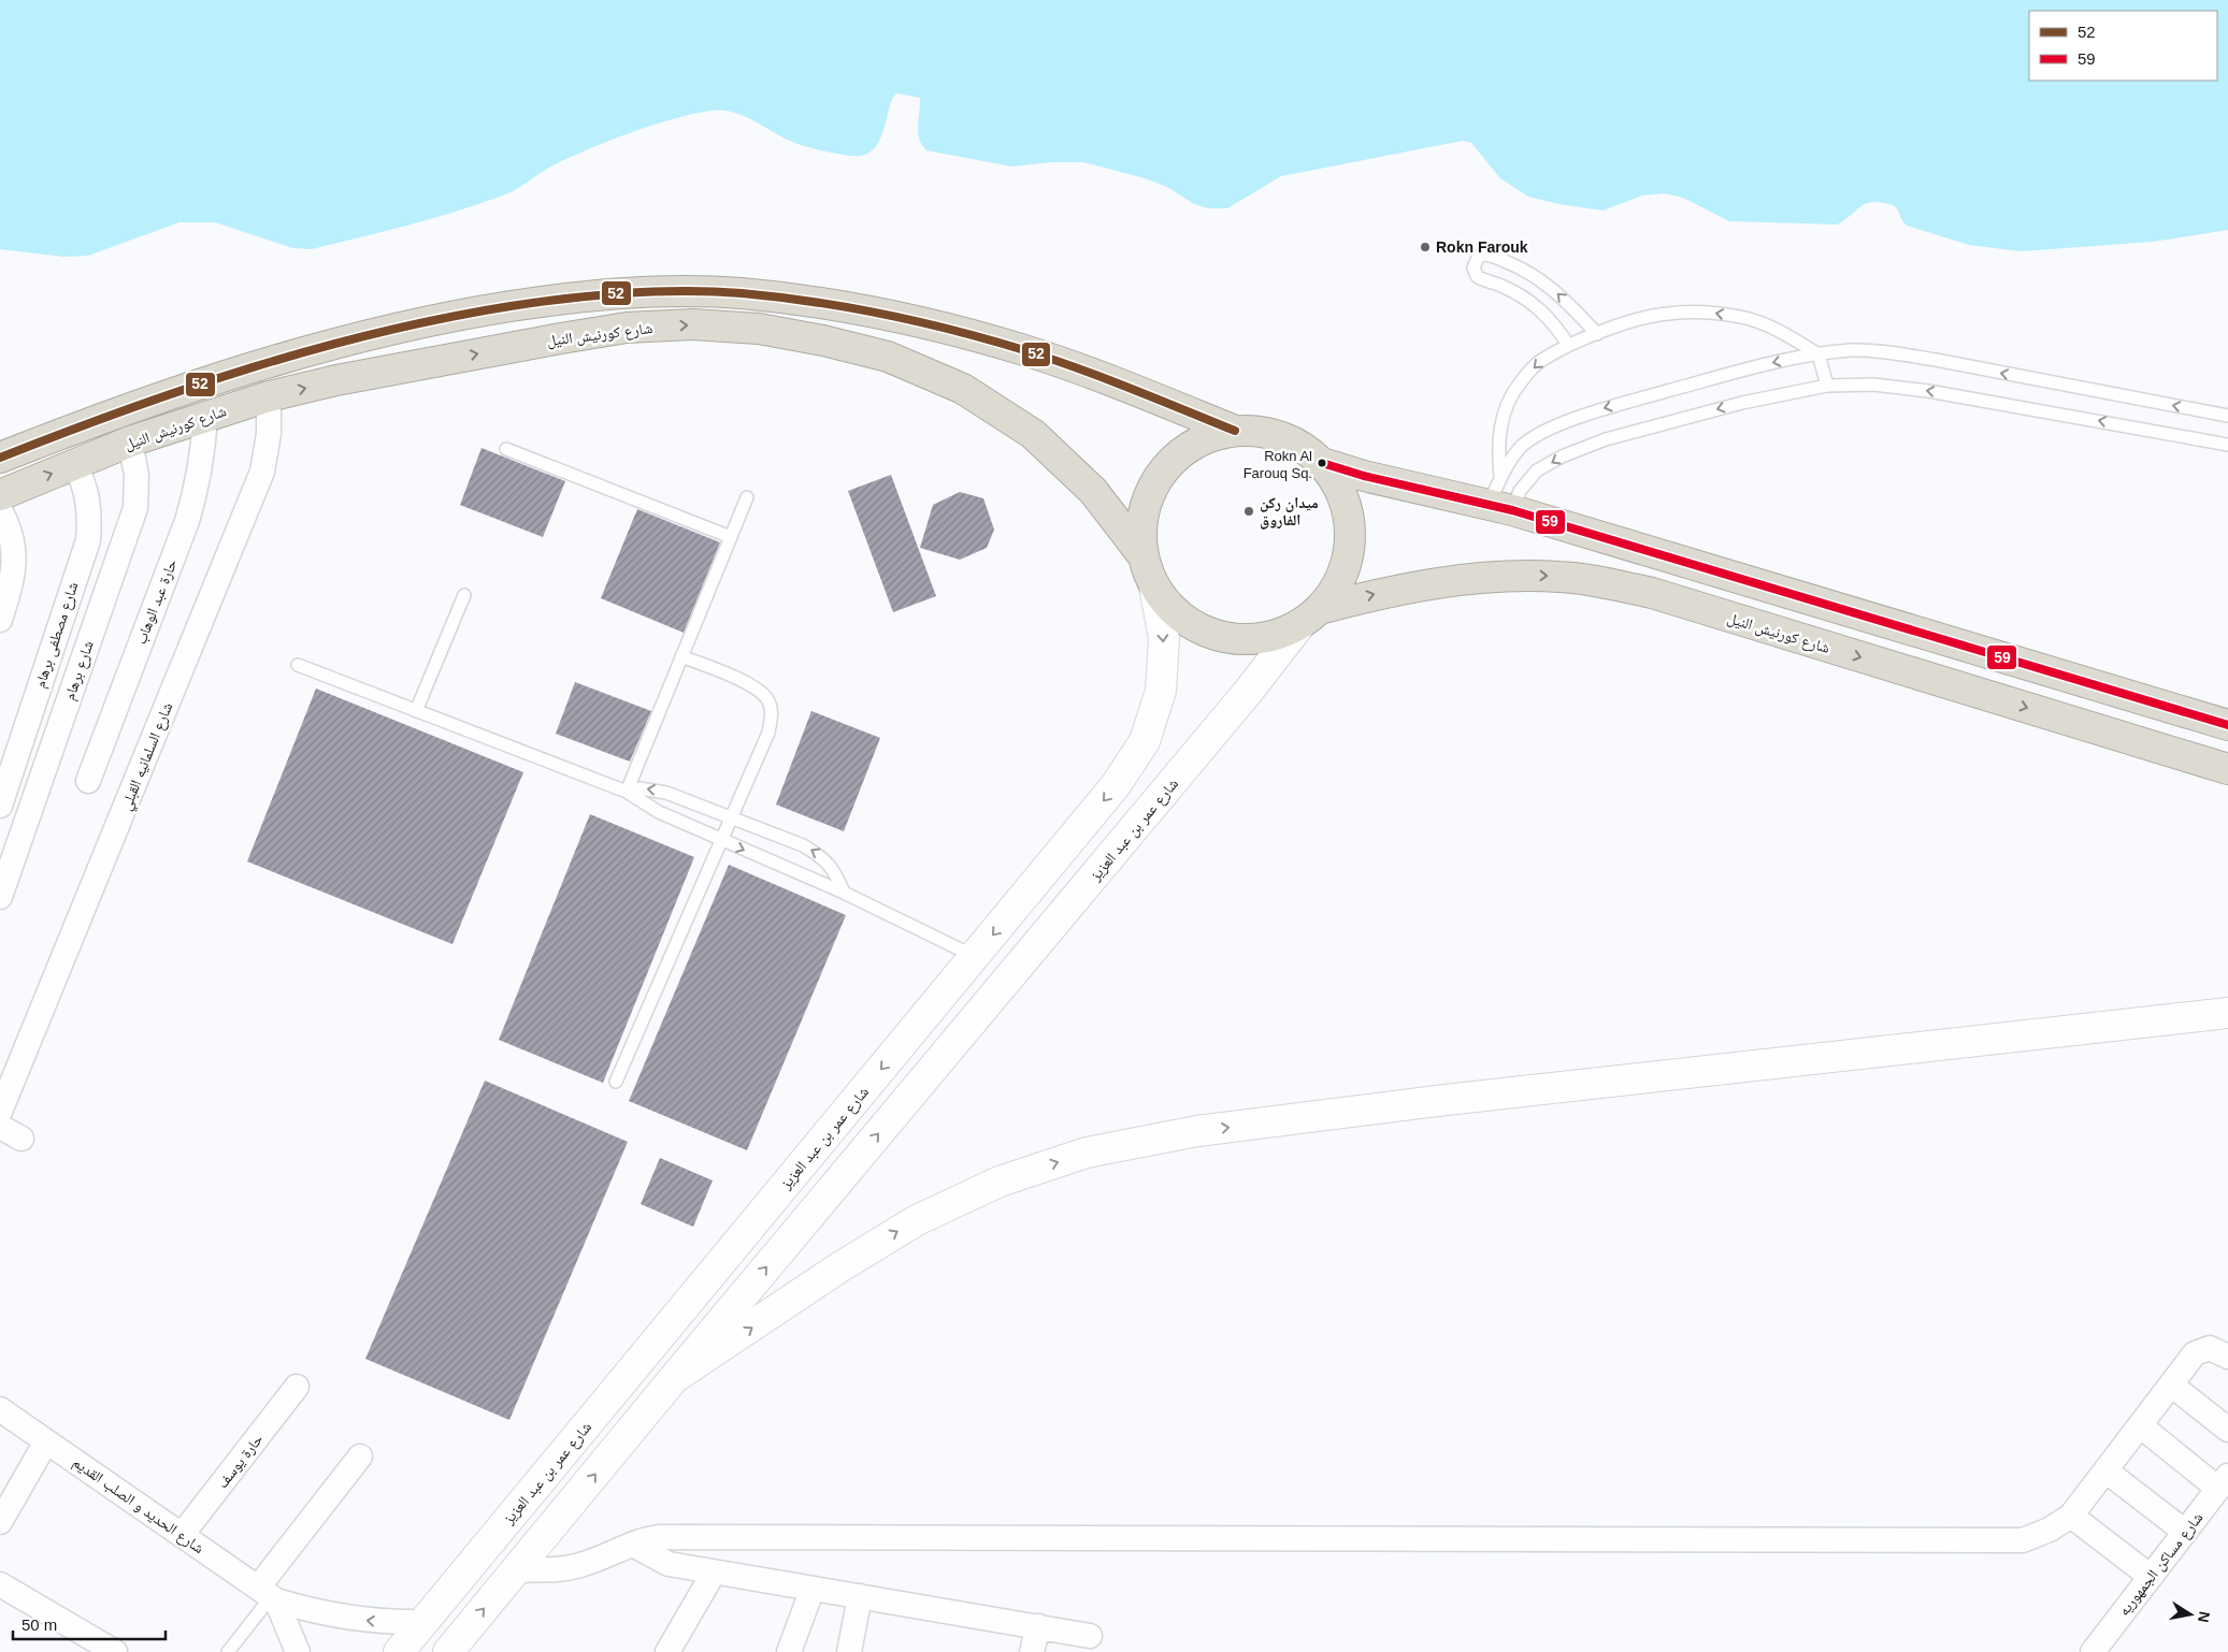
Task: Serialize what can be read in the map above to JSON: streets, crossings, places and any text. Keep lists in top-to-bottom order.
{
  "streets": {
    "highway": ["شارع كورنيش النيل"],
    "main road": ["شارع عمر بن عبد العزيز"],
    "street": [
      "حارة عبد الوهاب",
      "شارع مصطفى برهام",
      "شارع برهام",
      "شارع السلمانيه القبلي",
      "حارة يوسف",
      "شارع الحديد و الصلب القديم",
      "شارع مساكن الجمهوريه"
    ]
  },
  "crossings": [
    ["شارع كورنيش النيل", "حارة عبد الوهاب"],
    ["شارع كورنيش النيل", "شارع مصطفى برهام"],
    ["شارع كورنيش النيل", "شارع برهام"],
    ["شارع كورنيش النيل", "شارع السلمانيه القبلي"],
    ["شارع كورنيش النيل", "شارع عمر بن عبد العزيز"],
    ["شارع عمر بن عبد العزيز", "شارع الحديد و الصلب القديم"],
    ["حارة يوسف", "شارع الحديد و الصلب القديم"]
  ],
  "places": ["Rokn Farouk", "Rokn Al Farouq Sq.", "ميدان ركن الفاروق"],
  "lines": ["transit line 52", "transit line 59"],
  "legend": ["52", "59"],
  "scale_bar": "50 m",
  "north": "right"
}
